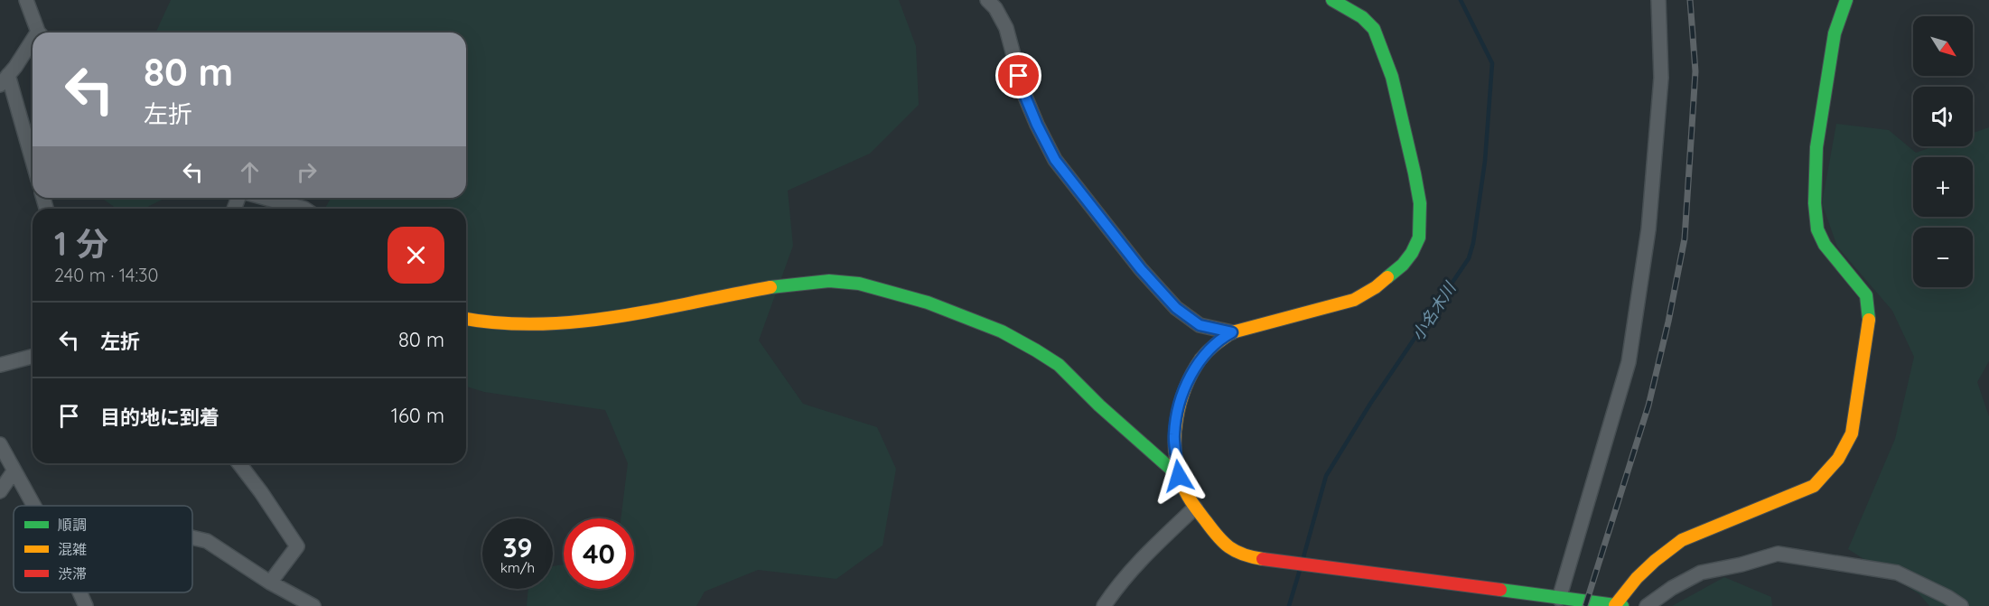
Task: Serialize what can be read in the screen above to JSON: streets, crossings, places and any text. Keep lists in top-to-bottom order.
{
  "water": ["小名木川"],
  "legend": ["順調", "混雑", "渋滞"],
  "north": "bottom right",
  "page": {
    "map_buttons": ["+", "−"],
    "turn": ["80 m", "左折"],
    "heading": ["1 分", "240 m · 14:30"],
    "list": [
      {
        "name": "左折",
        "value": "80 m"
      },
      {
        "name": "目的地に到着",
        "value": "160 m"
      }
    ],
    "speed": "39 km/h",
    "limit": "40"
  }
}
